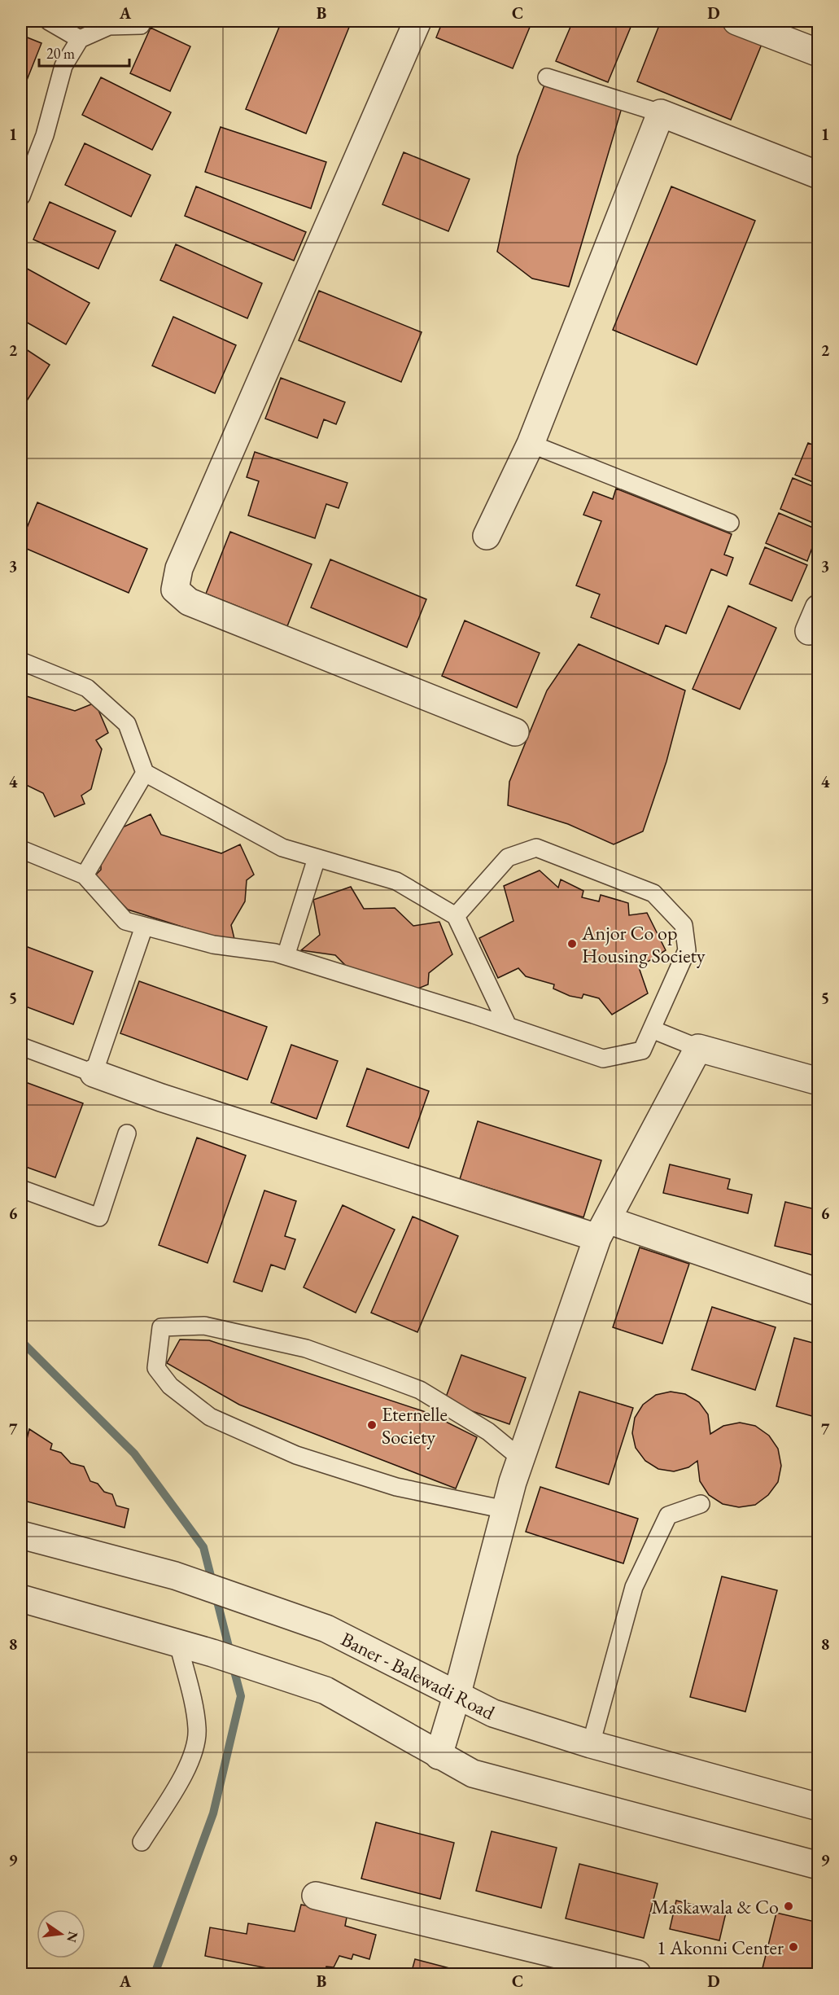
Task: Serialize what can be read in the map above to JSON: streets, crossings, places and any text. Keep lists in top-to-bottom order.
{
  "streets": {
    "street": ["Baner - Balewadi Road"]
  },
  "places": [
    "Anjor Co op Housing Society",
    "Eternelle Society",
    "Maskawala & Co",
    "1 Akonni Center"
  ],
  "scale_bar": "20 m",
  "north": "right",
  "grid": {
    "columns": [
      "A",
      "B",
      "C",
      "D"
    ],
    "rows": [
      "1",
      "2",
      "3",
      "4",
      "5",
      "6",
      "7",
      "8",
      "9"
    ]
  }
}
